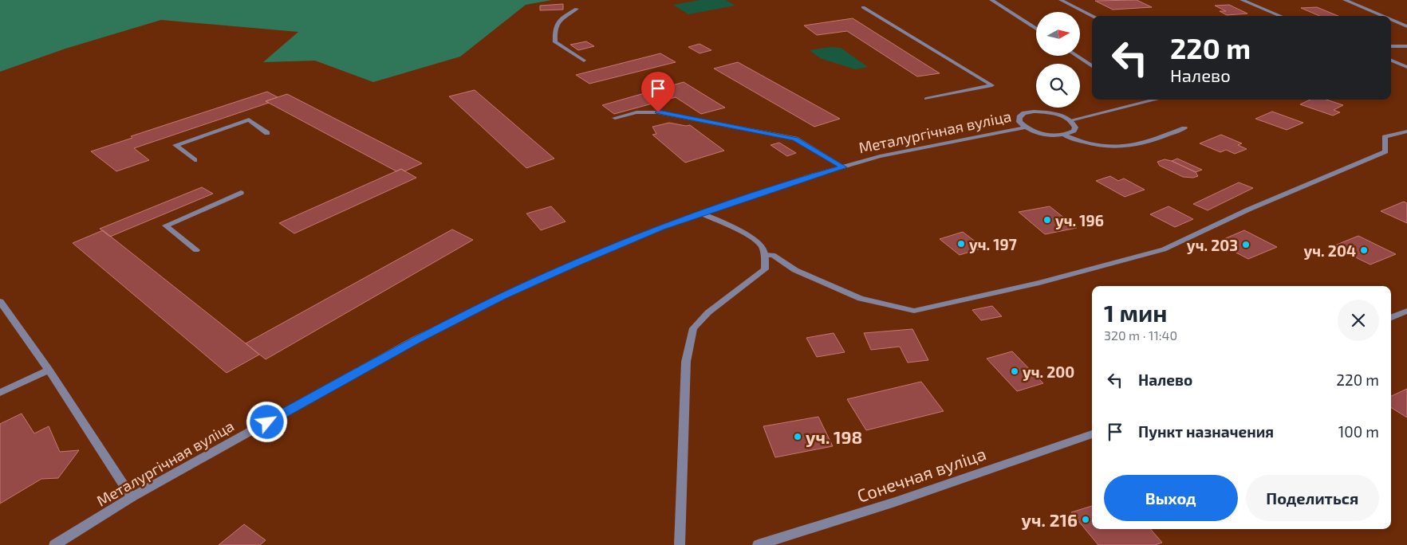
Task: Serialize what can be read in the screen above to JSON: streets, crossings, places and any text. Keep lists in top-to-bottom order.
{
  "streets": {
    "street": ["Металургічная вуліца", "Сонечная вуліца"]
  },
  "places": [
    "уч. 196",
    "уч. 197",
    "уч. 203",
    "уч. 204",
    "уч. 200",
    "уч. 198",
    "уч. 216"
  ],
  "north": "right",
  "page": {
    "turn": ["220 m", "Налево"],
    "heading": ["1 мин", "320 m · 11:40"],
    "list": [
      {
        "name": "Налево",
        "value": "220 m"
      },
      {
        "name": "Пункт назначения",
        "value": "100 m"
      }
    ],
    "buttons": ["Выход", "Поделиться"]
  }
}
